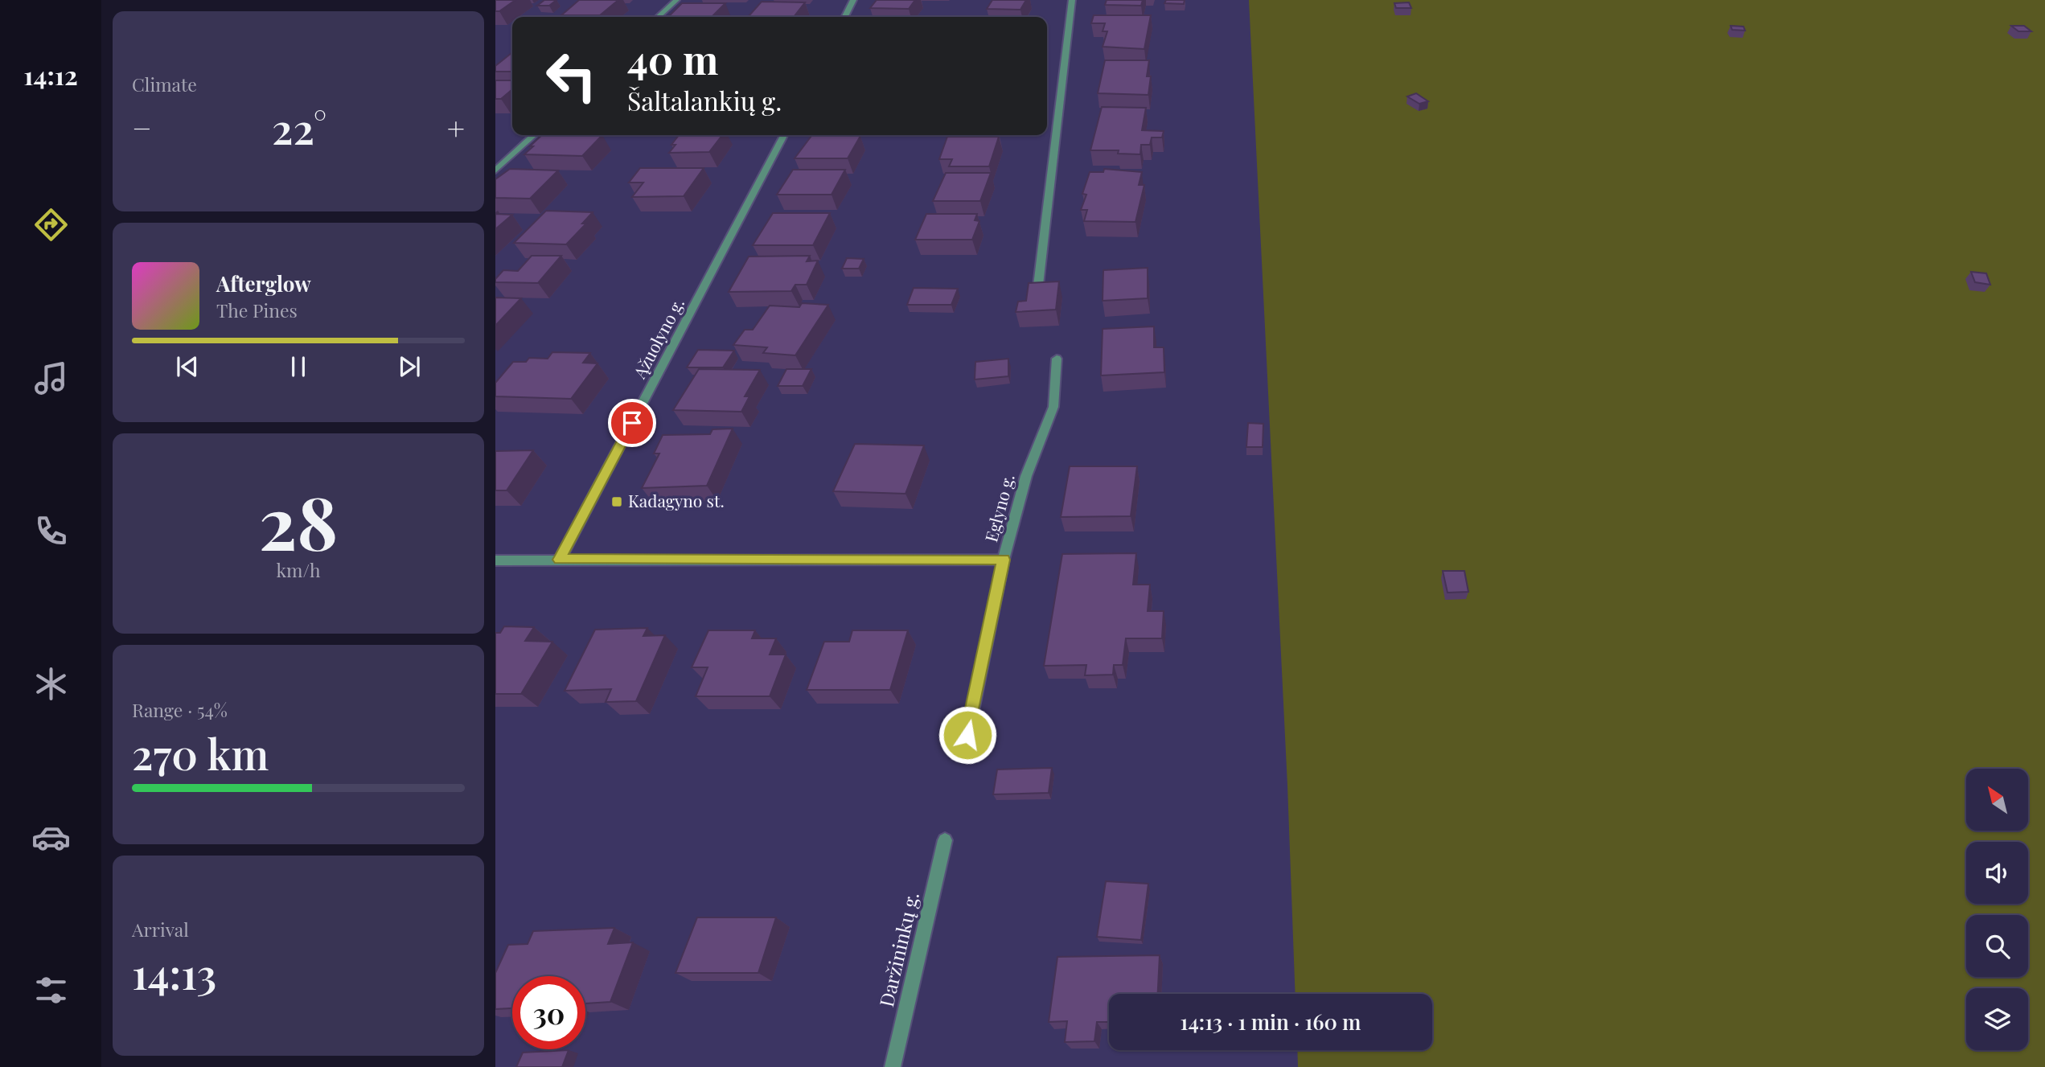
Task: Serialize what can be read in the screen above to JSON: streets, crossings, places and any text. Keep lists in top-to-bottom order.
{
  "streets": {
    "street": ["Ąžuolyno g.", "Eglyno g.", "Daržininkų g."]
  },
  "places": {
    "transit": ["Kadagyno st."]
  },
  "north": "top left",
  "page": {
    "tabs": "14:12",
    "tile": [
      "Climate",
      ["28", "km/h"],
      ["Range · 54%", "270 km"],
      ["Arrival", "14:13"]
    ],
    "turn": ["40 m", "Šaltalankių g."],
    "heat": ["−", "22°", "+"],
    "song": ["Afterglow", "The Pines"],
    "limit": "30",
    "trip": "14:13 · 1 min · 160 m"
  }
}
